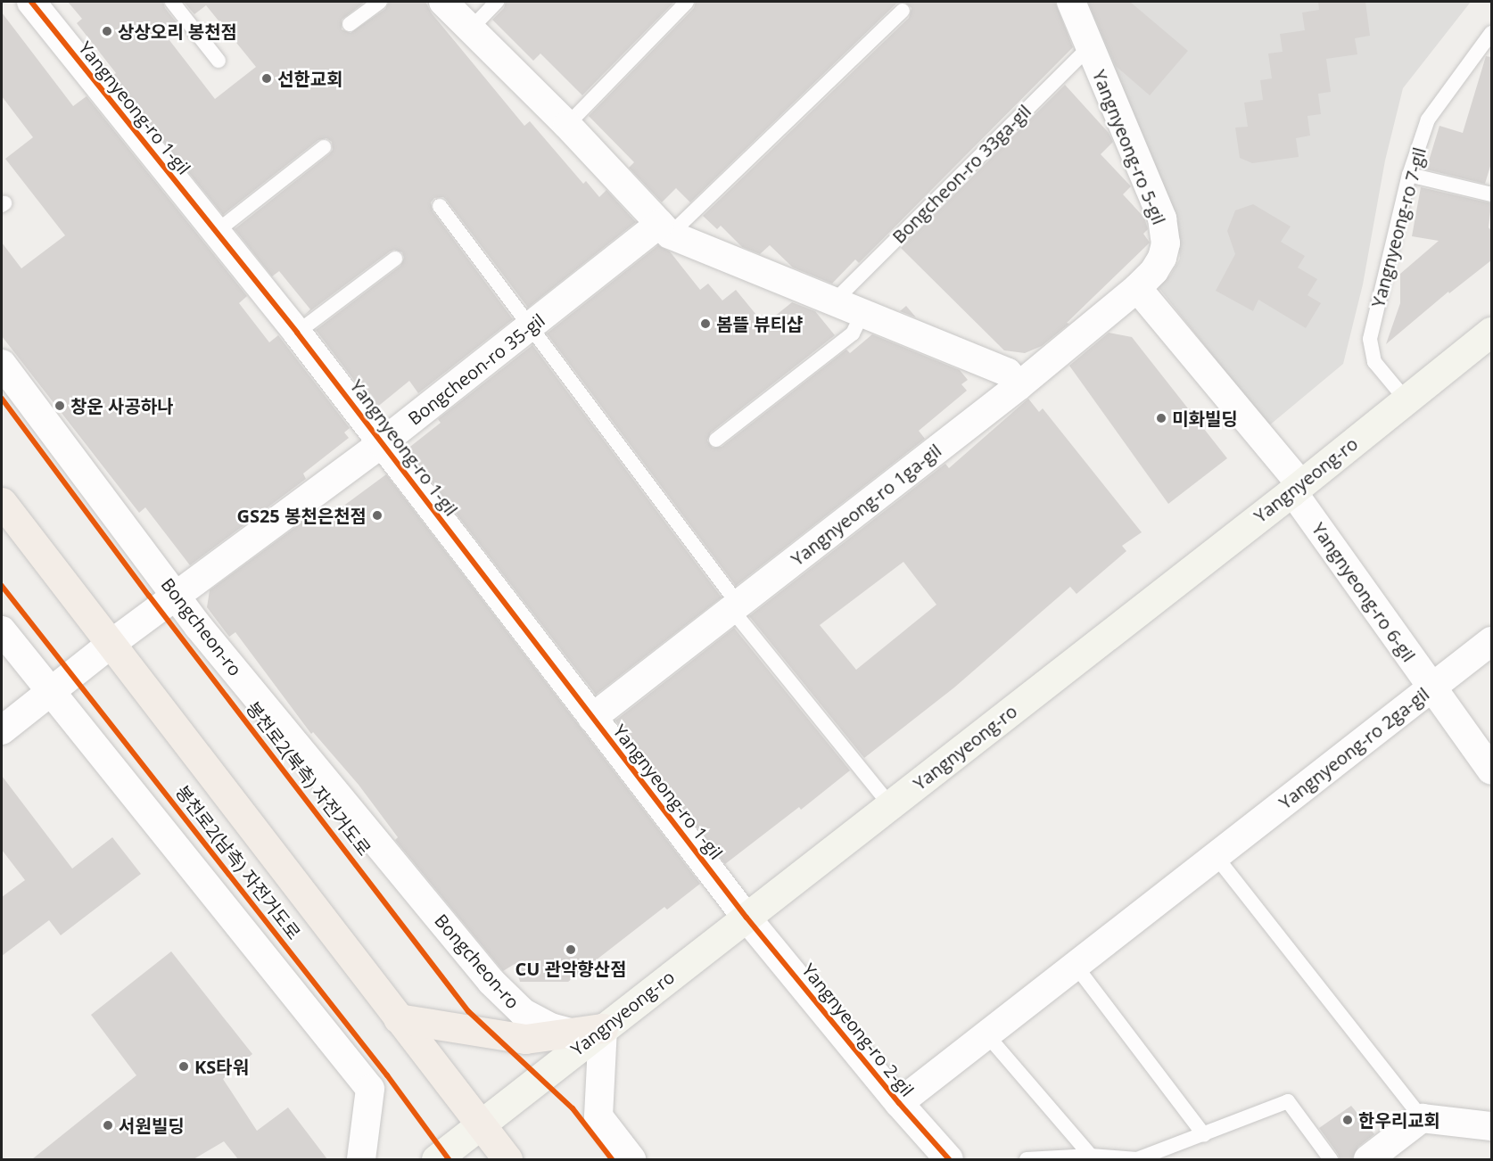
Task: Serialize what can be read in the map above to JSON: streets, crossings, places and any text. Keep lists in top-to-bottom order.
{
  "streets": {
    "main road": ["Yangnyeong-ro"],
    "street": [
      "Yangnyeong-ro 1-gil",
      "Yangnyeong-ro 5-gil",
      "Bongcheon-ro 35-gil",
      "Yangnyeong-ro 1ga-gil",
      "Yangnyeong-ro 6-gil",
      "Bongcheon-ro",
      "Yangnyeong-ro 2ga-gil",
      "Yangnyeong-ro 2-gil"
    ],
    "lane": ["Bongcheon-ro 33ga-gil", "Yangnyeong-ro 7-gil"],
    "cycle path": ["봉천로2(북측) 자전거도로", "봉천로2(남측) 자전거도로"]
  },
  "crossings": [
    ["Yangnyeong-ro 1-gil", "Bongcheon-ro 35-gil"],
    ["Yangnyeong-ro 1-gil", "Yangnyeong-ro"],
    ["Yangnyeong-ro 1-gil", "Yangnyeong-ro 1ga-gil"],
    ["Yangnyeong-ro 1-gil", "Yangnyeong-ro 2-gil"],
    ["Yangnyeong-ro 5-gil", "Bongcheon-ro 33ga-gil"],
    ["Yangnyeong-ro 5-gil", "Yangnyeong-ro 1ga-gil"],
    ["Yangnyeong-ro 7-gil", "Yangnyeong-ro"],
    ["Bongcheon-ro 35-gil", "Bongcheon-ro"],
    ["Yangnyeong-ro", "Yangnyeong-ro 6-gil"],
    ["Yangnyeong-ro", "Yangnyeong-ro 2-gil"],
    ["Yangnyeong-ro 6-gil", "Yangnyeong-ro 2ga-gil"],
    ["Yangnyeong-ro 2ga-gil", "Yangnyeong-ro 2-gil"]
  ],
  "places": [
    "상상오리 봉천점",
    "선한교회",
    "봄뜰 뷰티샵",
    "창운 사공하나",
    "미화빌딩",
    "GS25 봉천은천점",
    "CU 관악향산점",
    "KS타워",
    "한우리교회",
    "서원빌딩"
  ]
}
